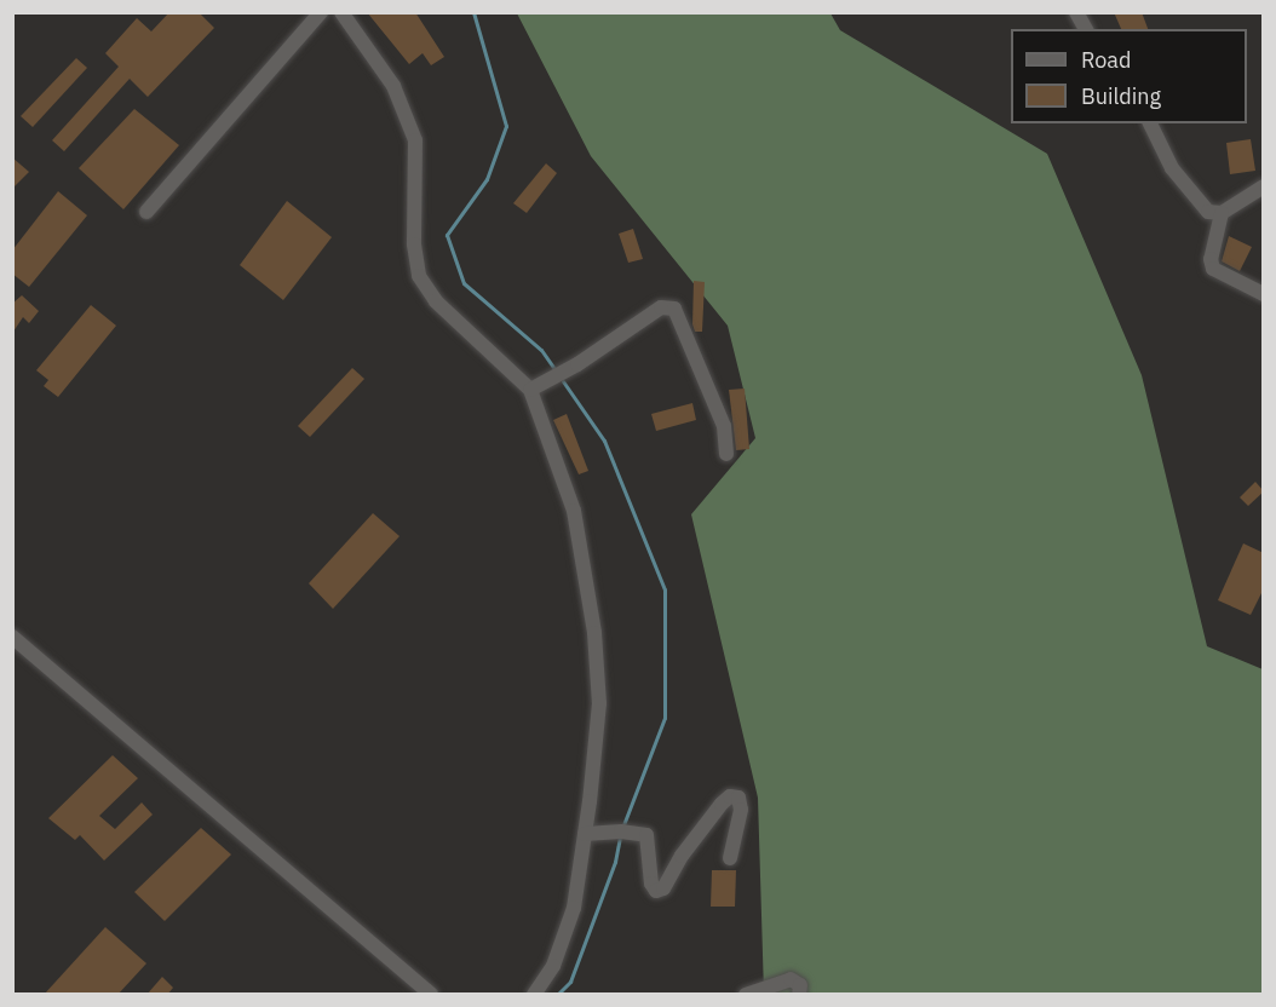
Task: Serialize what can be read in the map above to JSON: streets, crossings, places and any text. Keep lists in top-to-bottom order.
{
  "legend": ["Road", "Building"]
}
